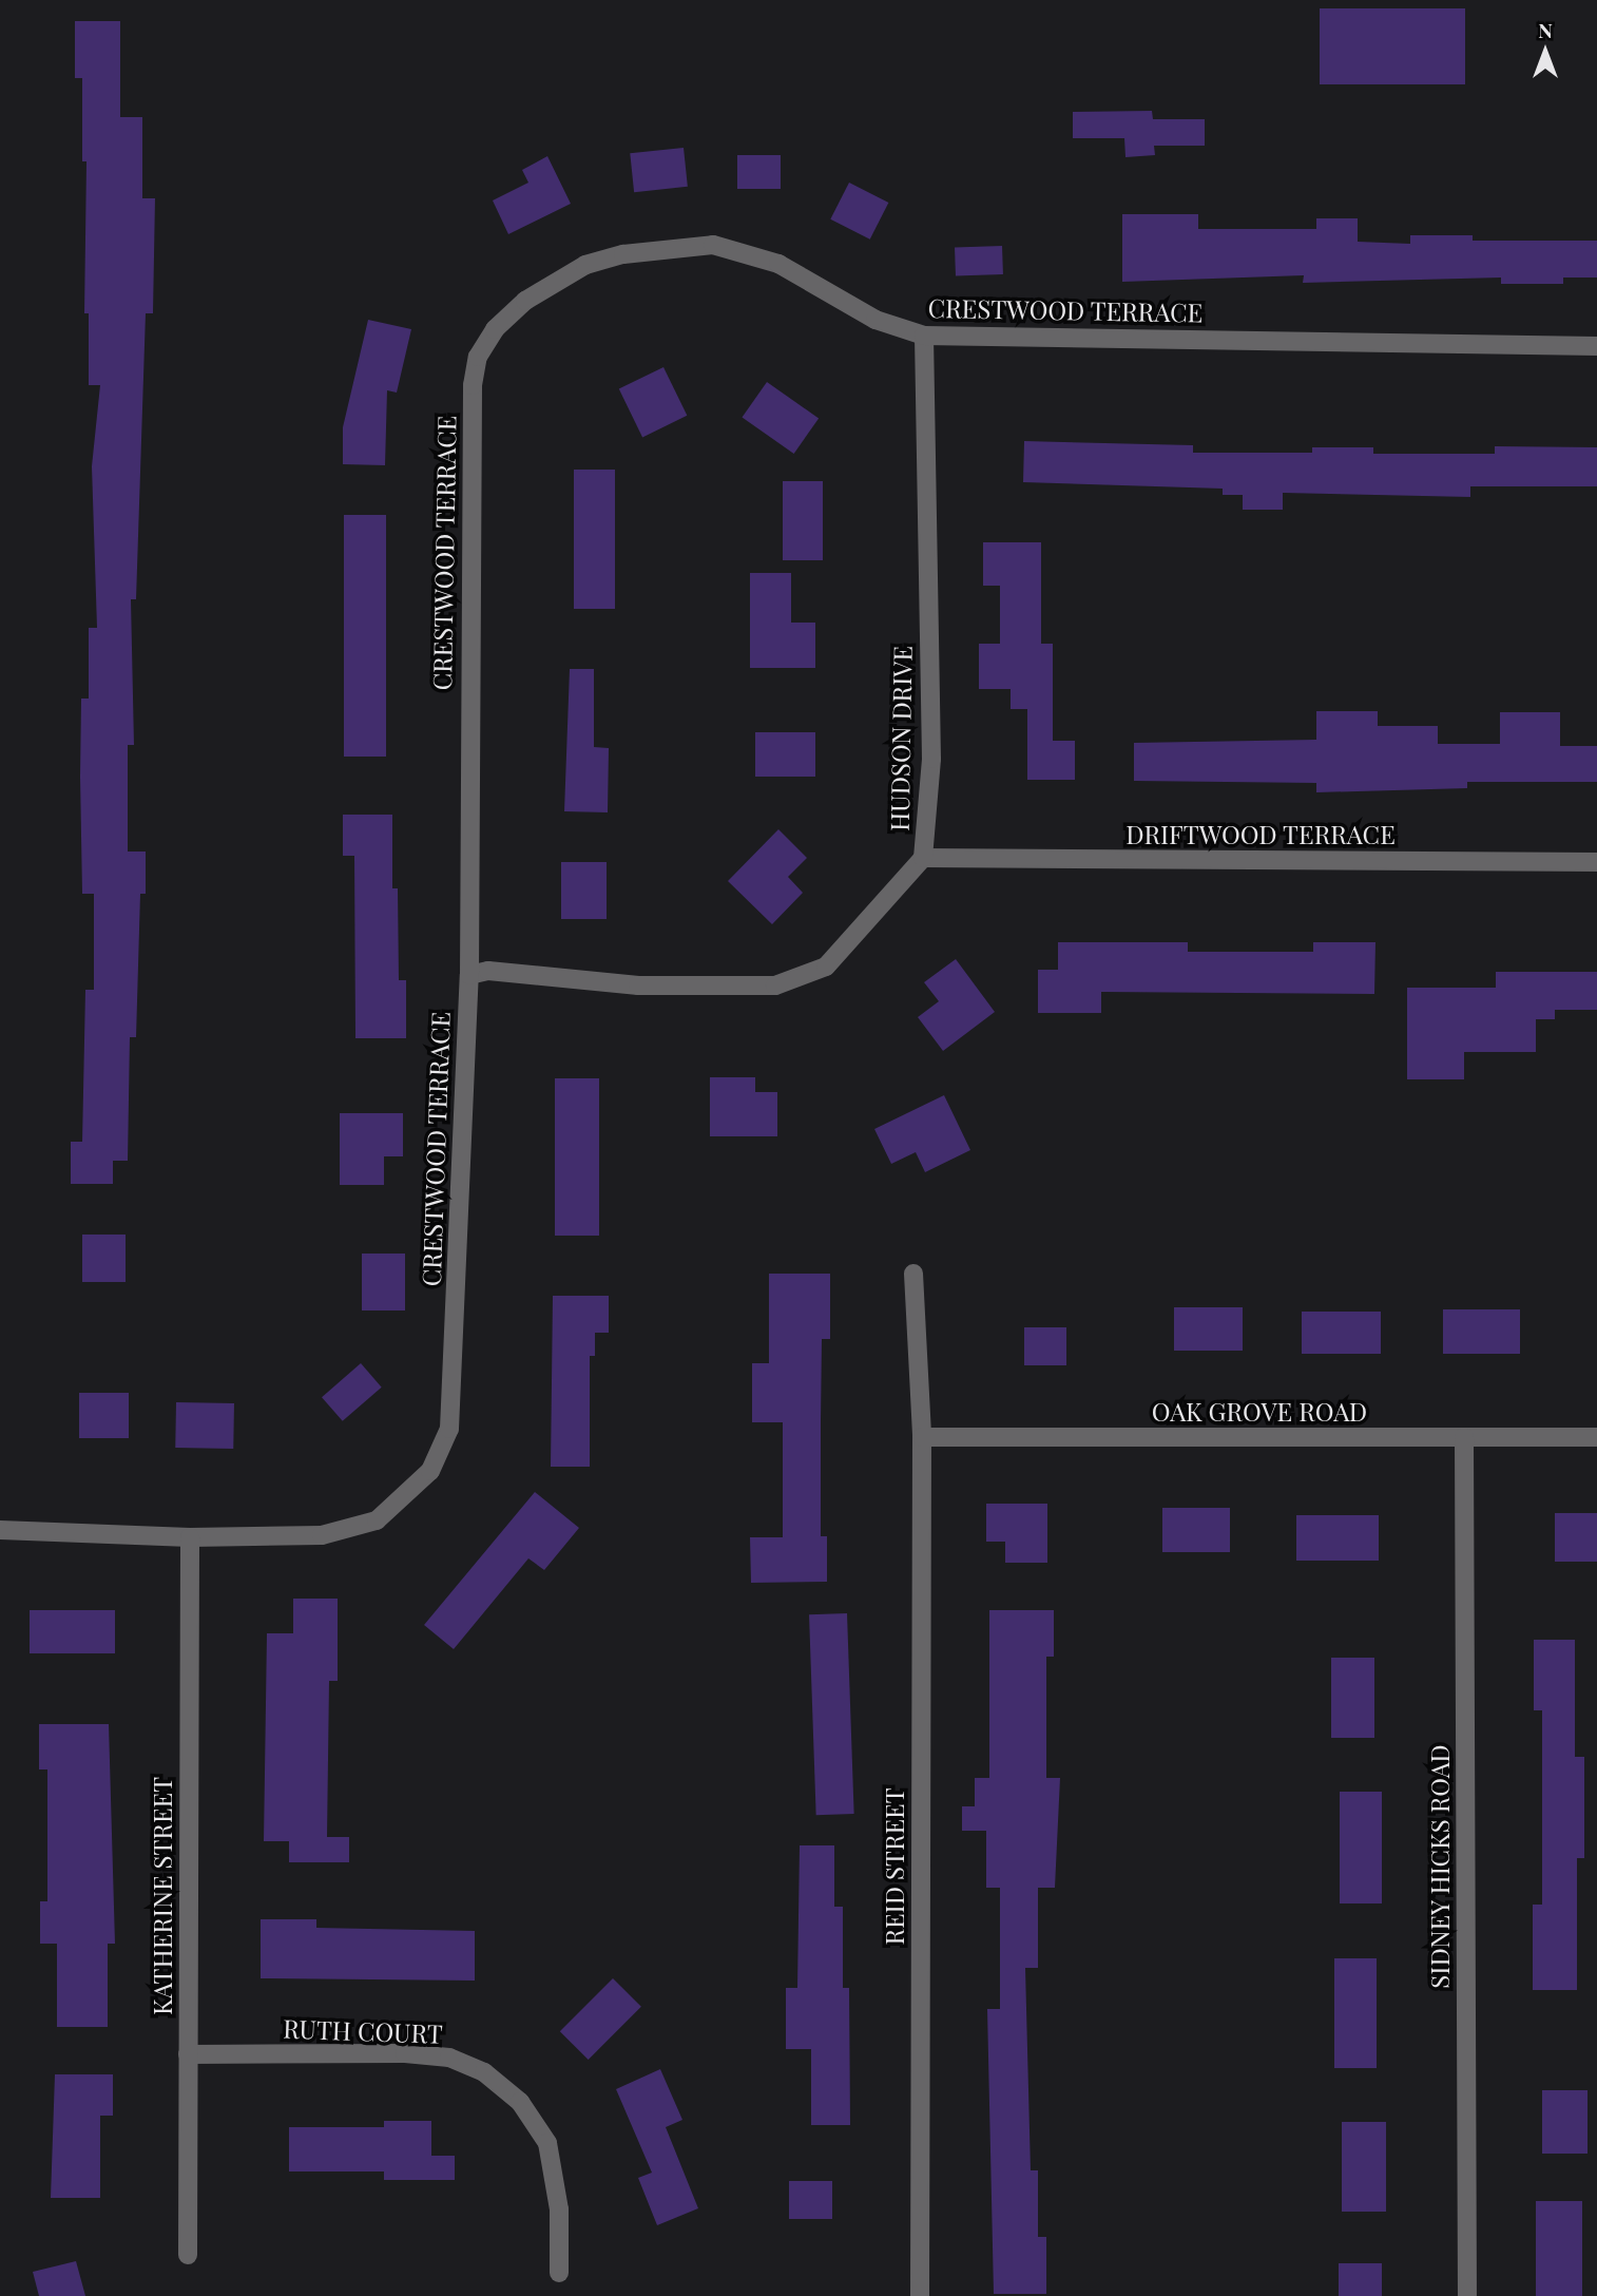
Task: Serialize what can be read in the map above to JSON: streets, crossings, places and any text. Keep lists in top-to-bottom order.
{
  "streets": {
    "street": [
      "CRESTWOOD TERRACE",
      "HUDSON DRIVE",
      "DRIFTWOOD TERRACE",
      "OAK GROVE ROAD",
      "REID STREET",
      "SIDNEY HICKS ROAD",
      "KATHERINE STREET",
      "RUTH COURT"
    ]
  },
  "crossings": [
    ["CRESTWOOD TERRACE", "HUDSON DRIVE"],
    ["CRESTWOOD TERRACE", "KATHERINE STREET"],
    ["HUDSON DRIVE", "DRIFTWOOD TERRACE"],
    ["OAK GROVE ROAD", "REID STREET"],
    ["OAK GROVE ROAD", "SIDNEY HICKS ROAD"],
    ["KATHERINE STREET", "RUTH COURT"]
  ],
  "north": "top"
}
